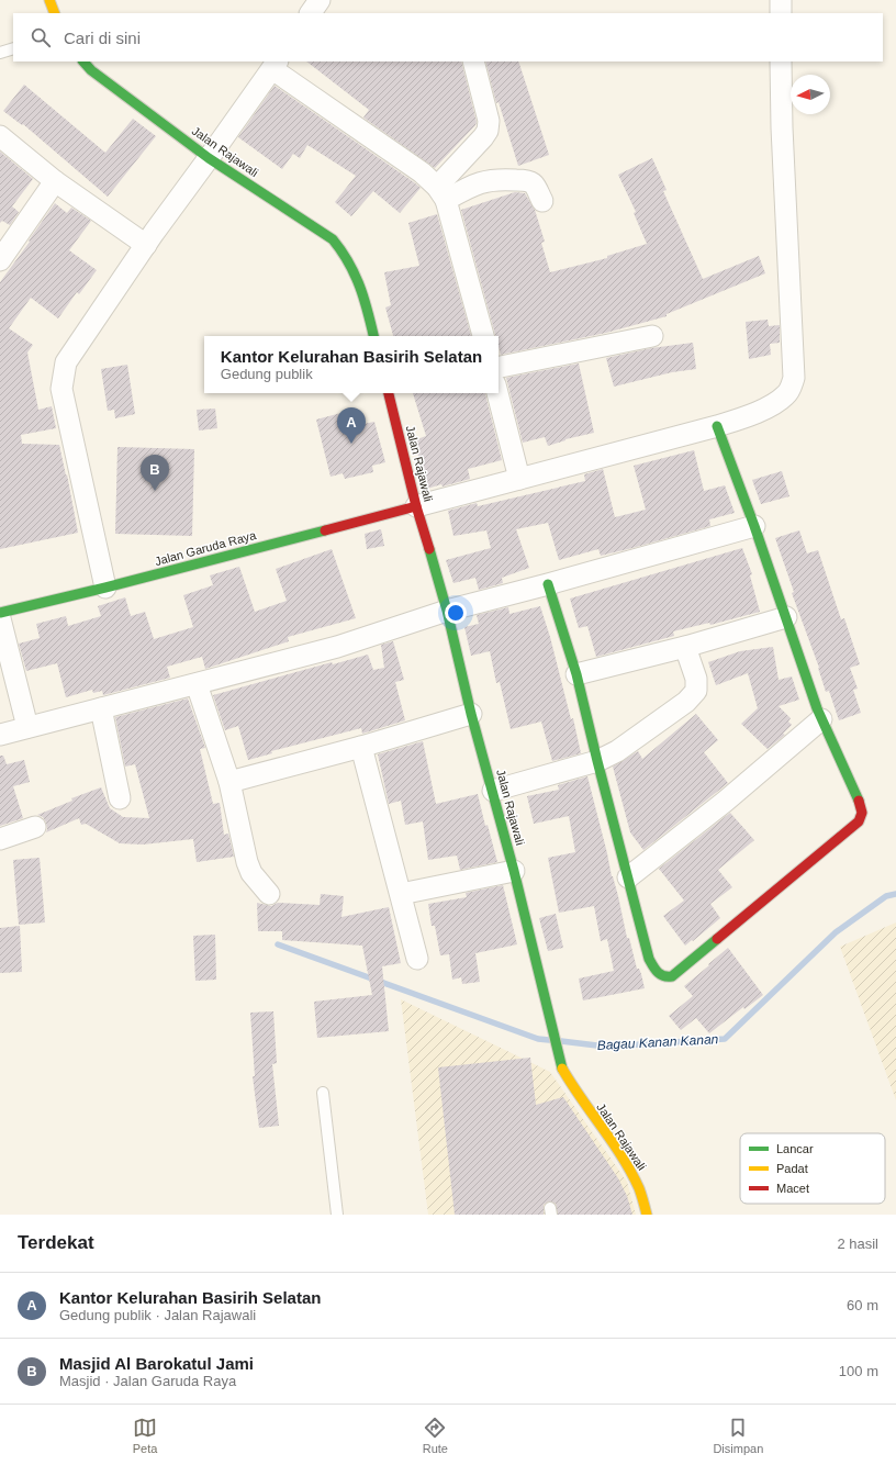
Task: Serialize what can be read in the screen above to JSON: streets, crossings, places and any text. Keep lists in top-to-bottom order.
{
  "streets": {
    "street": ["Jalan Rajawali", "Jalan Garuda Raya"]
  },
  "crossings": [
    ["Jalan Rajawali", "Jalan Garuda Raya"]
  ],
  "water": ["Bagau Kanan Kanan"],
  "legend": ["Lancar", "Padat", "Macet"],
  "north": "left",
  "page": {
    "search": "Cari di sini",
    "popup": ["Kantor Kelurahan Basirih Selatan", "Gedung publik"],
    "pins": ["A", "B"],
    "heading": ["Terdekat", "2 hasil"],
    "list": [
      {
        "mark": "A",
        "name": "Kantor Kelurahan Basirih Selatan",
        "note": "Gedung publik · Jalan Rajawali",
        "value": "60 m"
      },
      {
        "mark": "B",
        "name": "Masjid Al Barokatul Jami",
        "note": "Masjid · Jalan Garuda Raya",
        "value": "100 m"
      }
    ],
    "nav": ["Peta", "Rute", "Disimpan"]
  }
}
